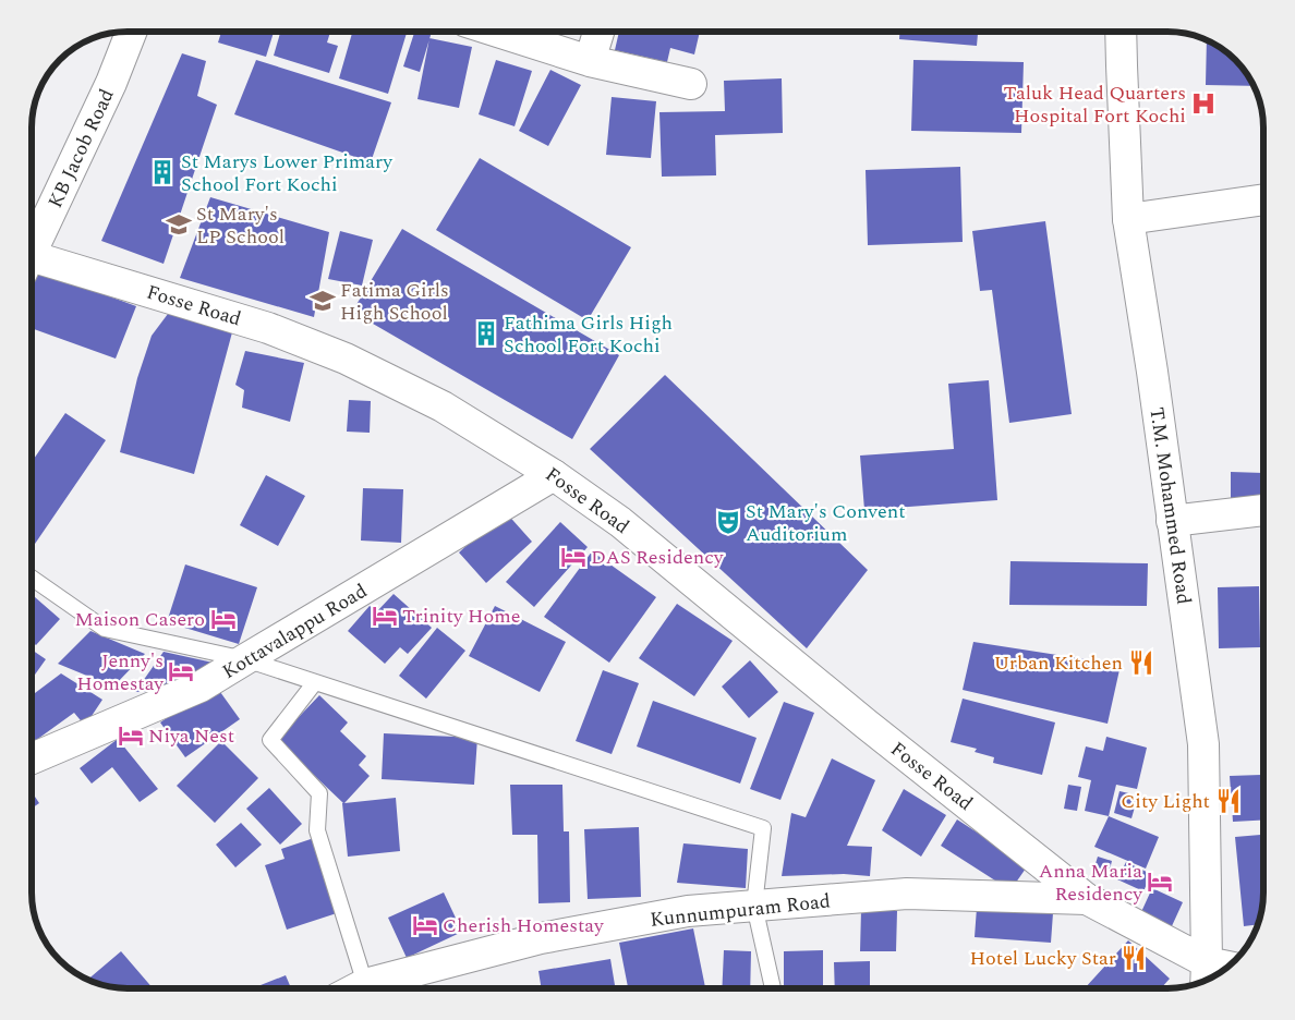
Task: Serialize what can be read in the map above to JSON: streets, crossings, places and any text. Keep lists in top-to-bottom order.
{
  "streets": {
    "street": [
      "KB Jacob Road",
      "Fosse Road",
      "T.M. Mohammed Road",
      "Kottavalappu Road",
      "Kunnumpuram Road"
    ]
  },
  "crossings": [
    ["Fosse Road", "T.M. Mohammed Road"],
    ["Fosse Road", "Kottavalappu Road"],
    ["Fosse Road", "Kunnumpuram Road"]
  ],
  "places": {
    "hospital": ["Taluk Head Quarters Hospital Fort Kochi"],
    "building": ["St Marys Lower Primary School Fort Kochi", "Fathima Girls High School Fort Kochi"],
    "school or university": ["St Mary's LP School", "Fatima Girls High School"],
    "theatre": ["St Mary's Convent Auditorium"],
    "hotel": [
      "DAS Residency",
      "Trinity Home",
      "Maison Casero",
      "Jenny's Homestay",
      "Niya Nest",
      "Anna Maria Residency",
      "Cherish Homestay"
    ],
    "restaurant": ["Urban Kitchen", "City Light", "Hotel Lucky Star"]
  }
}
